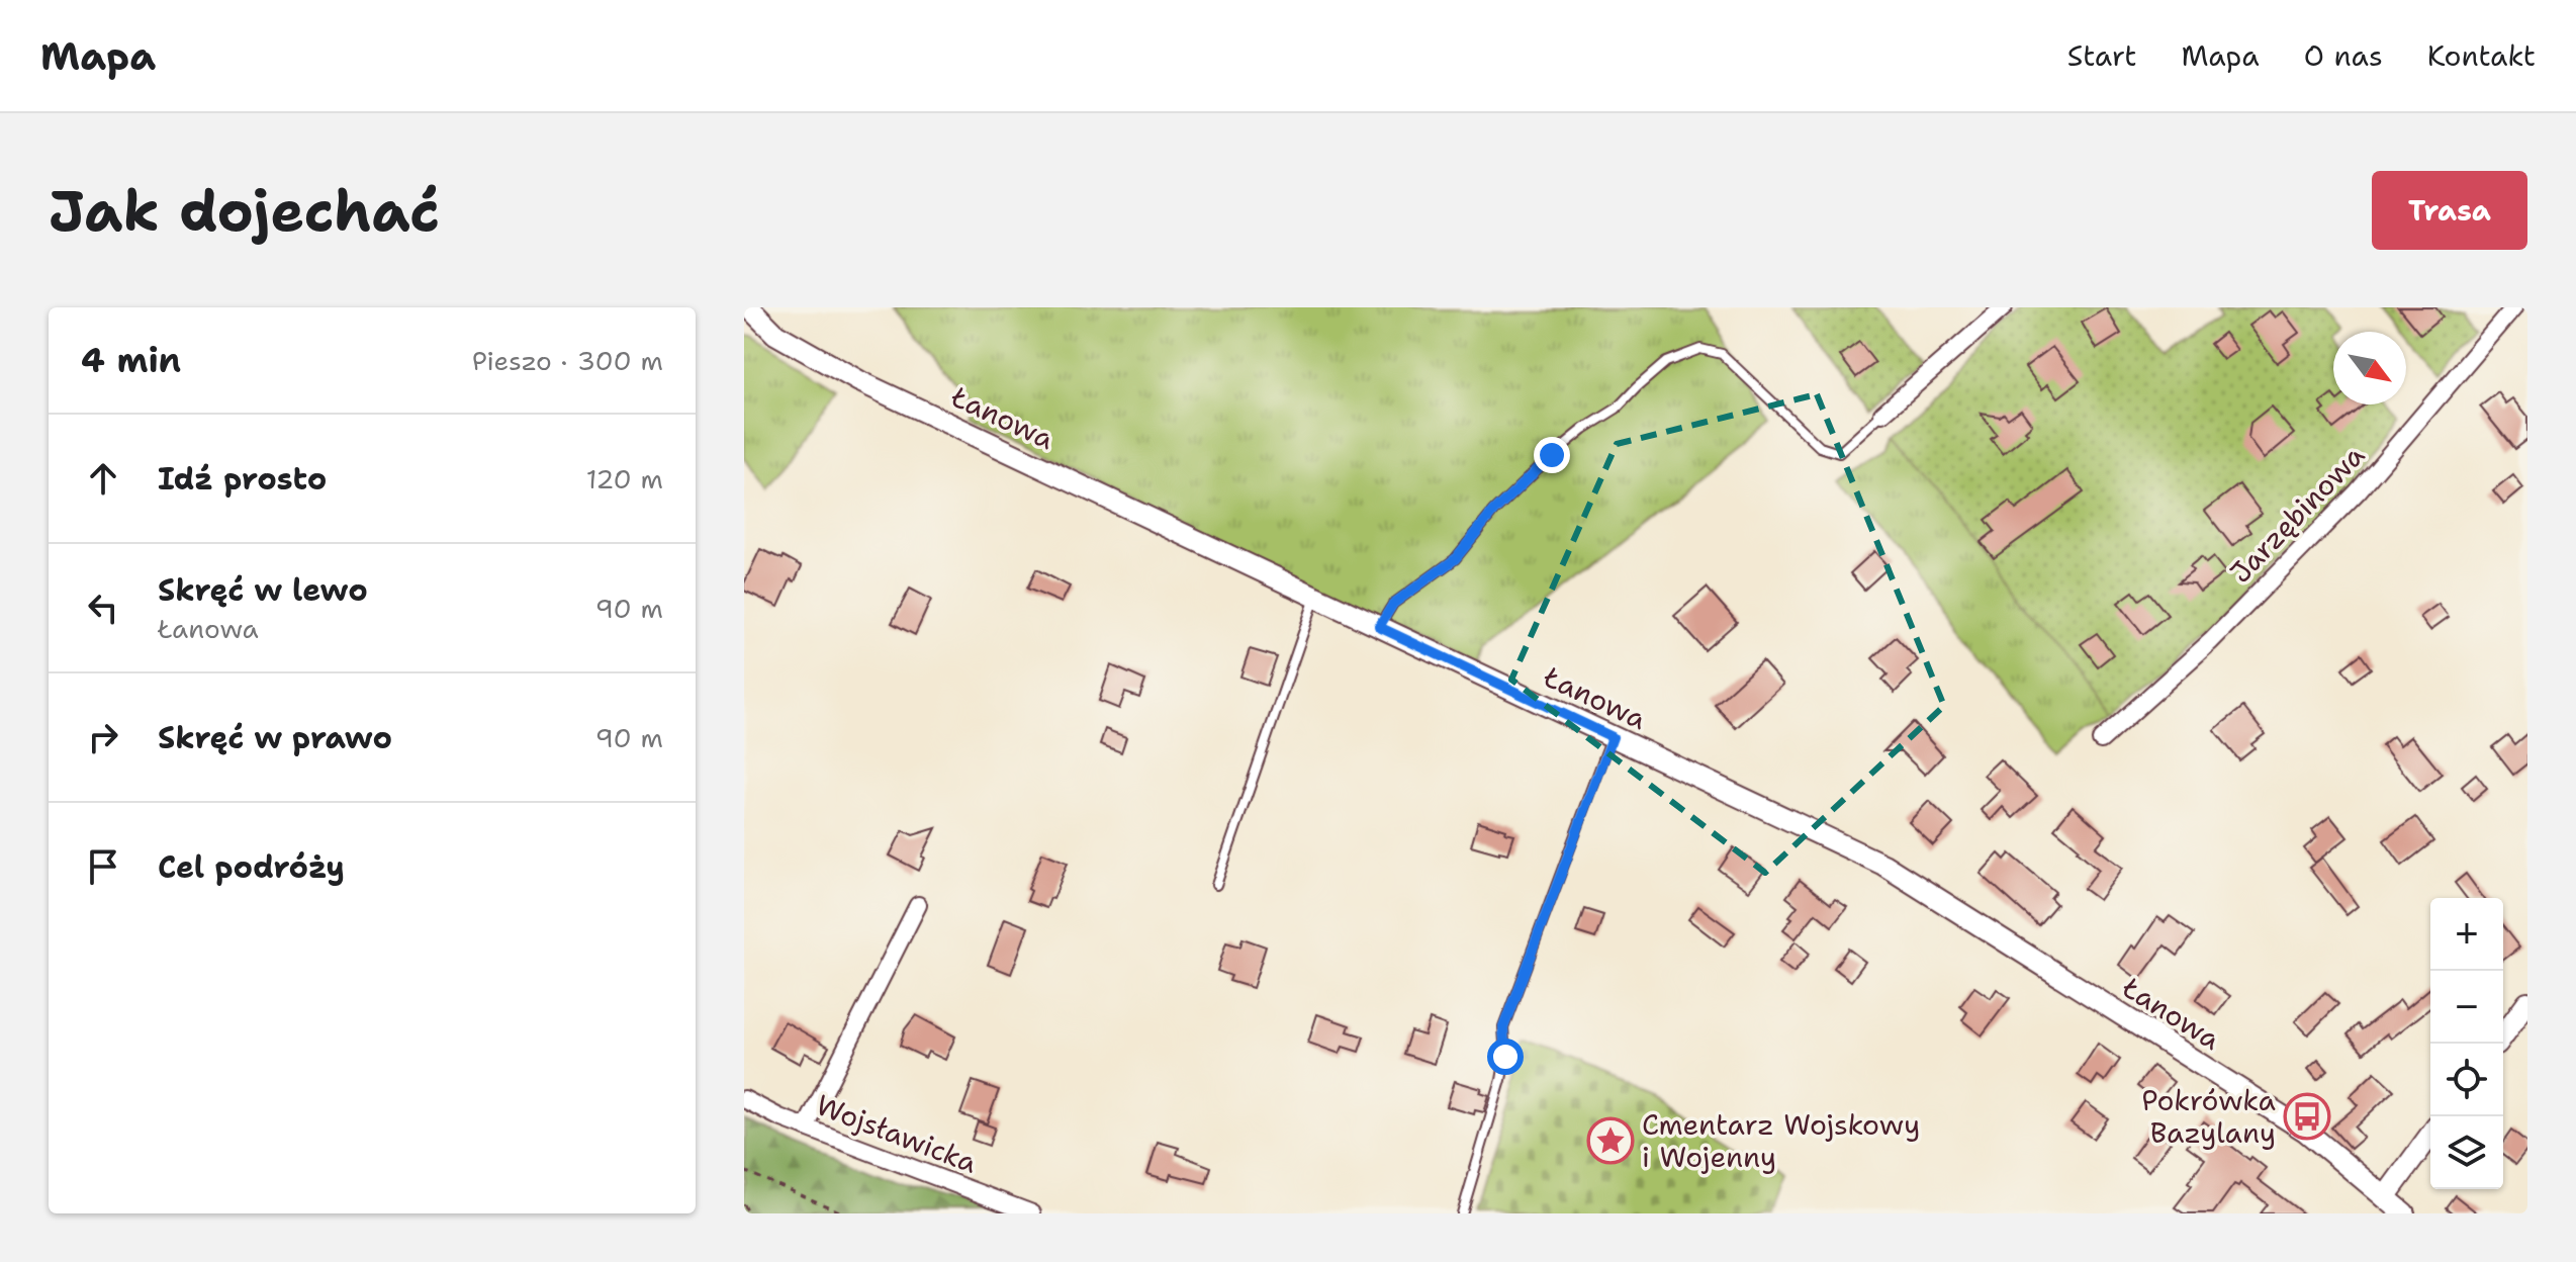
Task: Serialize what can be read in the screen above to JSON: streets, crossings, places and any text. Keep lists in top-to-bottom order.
{
  "streets": {
    "street": ["Łanowa", "Jarzębinowa", "Wojsławicka"]
  },
  "places": {
    "bus stop": ["Pokrówka Bazylany"],
    "place": ["Cmentarz Wojskowy i Wojenny"]
  },
  "north": "bottom right",
  "page": {
    "header": "Mapa",
    "nav": [
      "Start",
      "Mapa",
      "O nas",
      "Kontakt"
    ],
    "buttons": "Trasa",
    "title": "Jak dojechać",
    "heading": ["4 min", "Pieszo · 300 m"],
    "list": [
      ["Idź prosto", "120 m"],
      ["Skręć w lewo", "Łanowa", "90 m"],
      ["Skręć w prawo", "90 m"],
      "Cel podróży"
    ],
    "map_buttons": ["+", "−"]
  }
}
